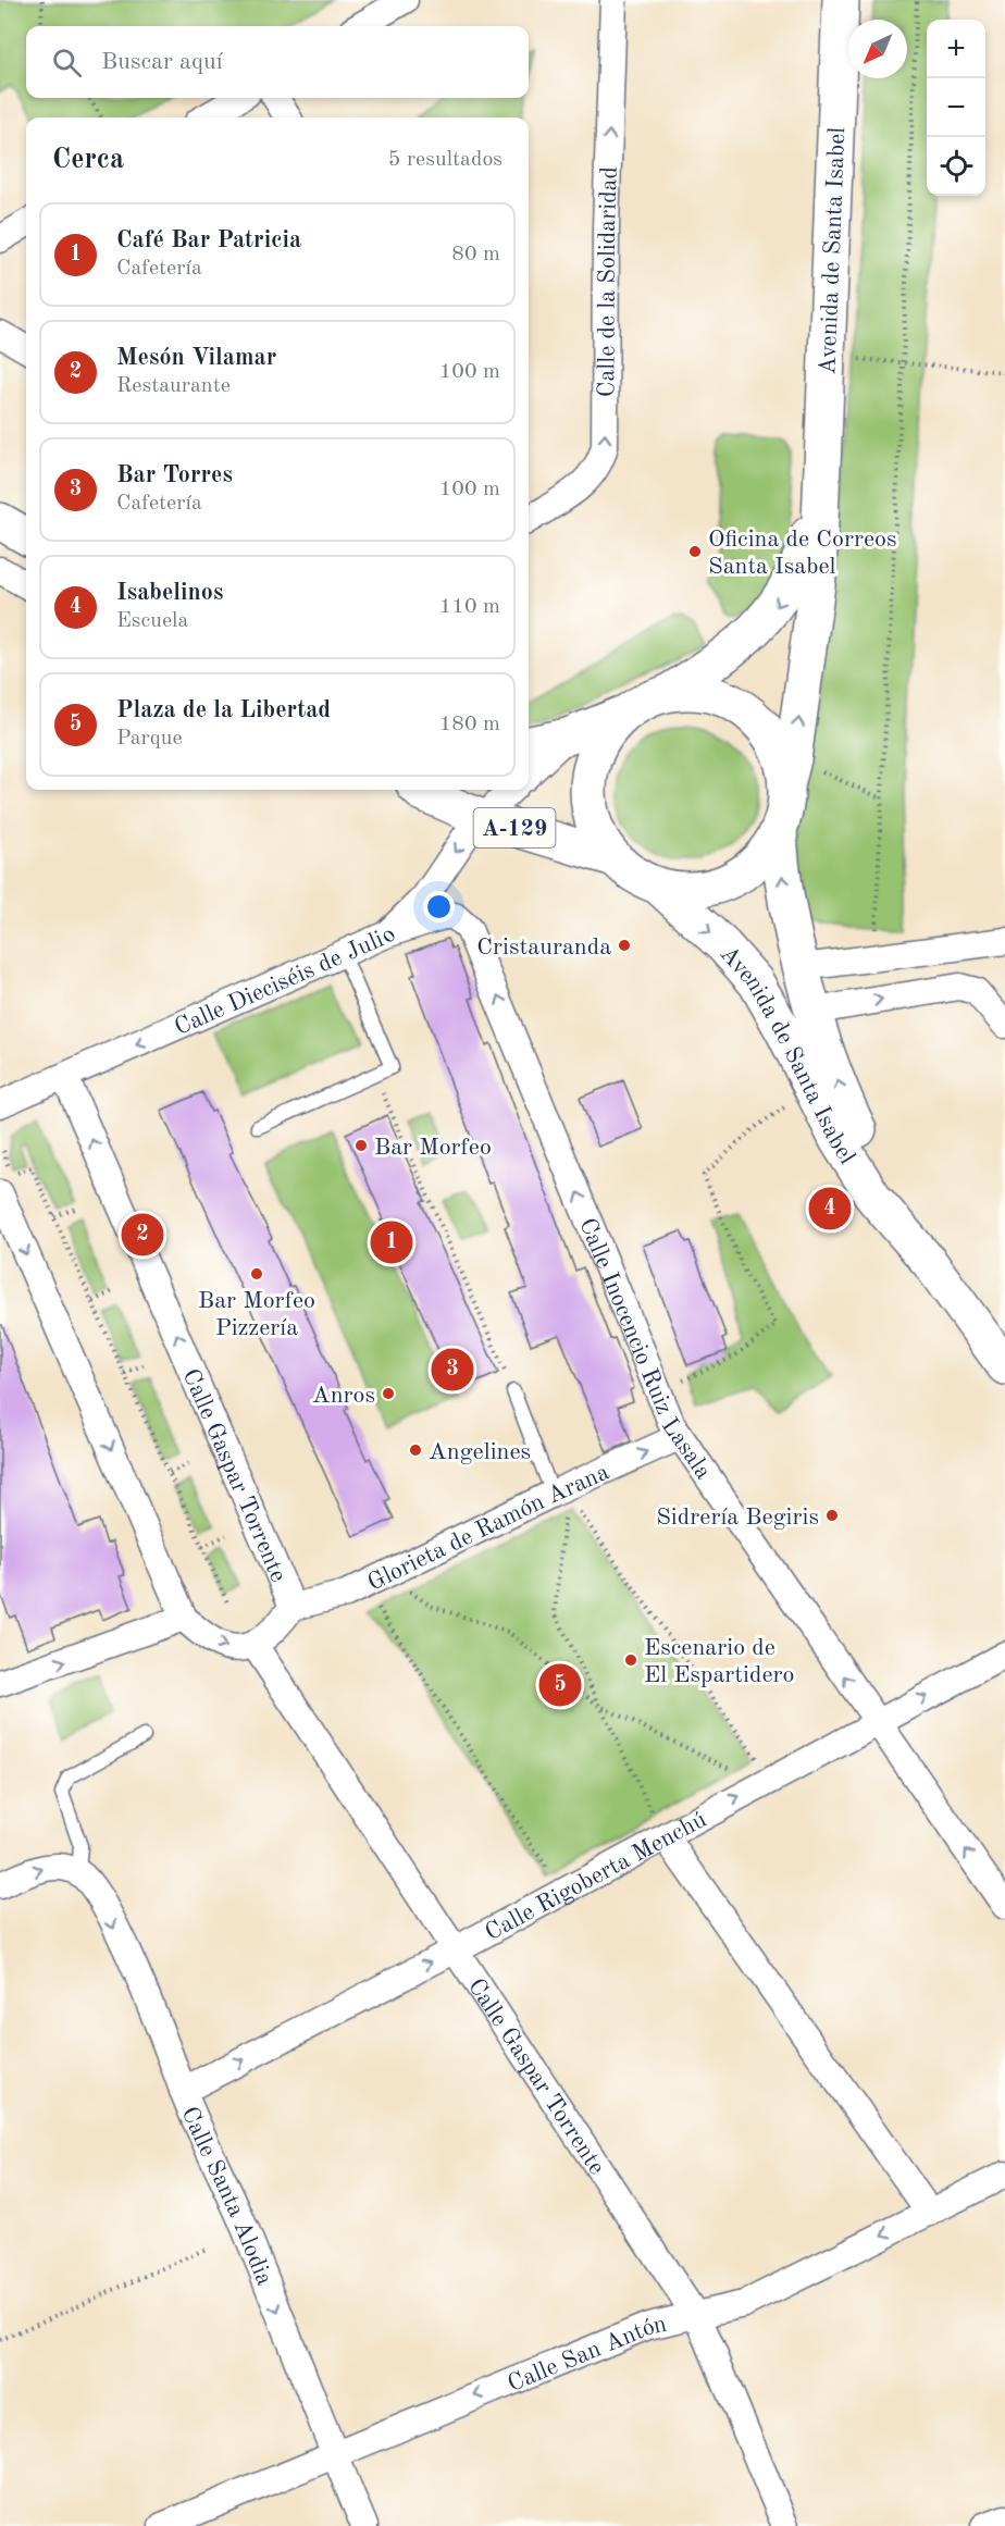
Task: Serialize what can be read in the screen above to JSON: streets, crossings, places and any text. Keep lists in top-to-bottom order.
{
  "streets": {
    "main road": ["Avenida de Santa Isabel", "A-129"],
    "street": [
      "Calle de la Solidaridad",
      "Calle Dieciséis de Julio",
      "Calle Inocencio Ruiz Lasala",
      "Calle Gaspar Torrente",
      "Glorieta de Ramón Arana",
      "Calle Rigoberta Menchú",
      "Calle Santa Alodia",
      "Calle San Antón"
    ]
  },
  "crossings": [
    ["Avenida de Santa Isabel", "A-129"],
    ["A-129", "Calle Dieciséis de Julio"],
    ["Calle Dieciséis de Julio", "Calle Inocencio Ruiz Lasala"],
    ["Calle Dieciséis de Julio", "Calle Gaspar Torrente"],
    ["Calle Inocencio Ruiz Lasala", "Glorieta de Ramón Arana"],
    ["Calle Inocencio Ruiz Lasala", "Calle Rigoberta Menchú"],
    ["Calle Gaspar Torrente", "Glorieta de Ramón Arana"],
    ["Calle Gaspar Torrente", "Calle Rigoberta Menchú"],
    ["Calle Gaspar Torrente", "Calle San Antón"],
    ["Calle Rigoberta Menchú", "Calle Santa Alodia"],
    ["Calle Santa Alodia", "Calle San Antón"]
  ],
  "one_way": [
    "Calle de la Solidaridad",
    "Calle Dieciséis de Julio",
    "Calle Inocencio Ruiz Lasala",
    "Calle Rigoberta Menchú",
    "Calle Santa Alodia",
    "Calle San Antón"
  ],
  "places": [
    "Oficina de Correos Santa Isabel",
    "Cristauranda",
    "Bar Morfeo",
    "Bar Morfeo Pizzería",
    "Anros",
    "Angelines",
    "Sidrería Begiris",
    "Escenario de El Espartidero"
  ],
  "north": "bottom left",
  "page": {
    "map_buttons": ["+", "−"],
    "search": "Buscar aquí",
    "heading": ["Cerca", "5 resultados"],
    "list": [
      {
        "mark": "1",
        "name": "Café Bar Patricia",
        "note": "Cafetería",
        "value": "80 m"
      },
      {
        "mark": "2",
        "name": "Mesón Vilamar",
        "note": "Restaurante",
        "value": "100 m"
      },
      {
        "mark": "3",
        "name": "Bar Torres",
        "note": "Cafetería",
        "value": "100 m"
      },
      {
        "mark": "4",
        "name": "Isabelinos",
        "note": "Escuela",
        "value": "110 m"
      },
      {
        "mark": "5",
        "name": "Plaza de la Libertad",
        "note": "Parque",
        "value": "180 m"
      }
    ],
    "pins": [
      "4",
      "2",
      "1",
      "3",
      "5"
    ]
  }
}
